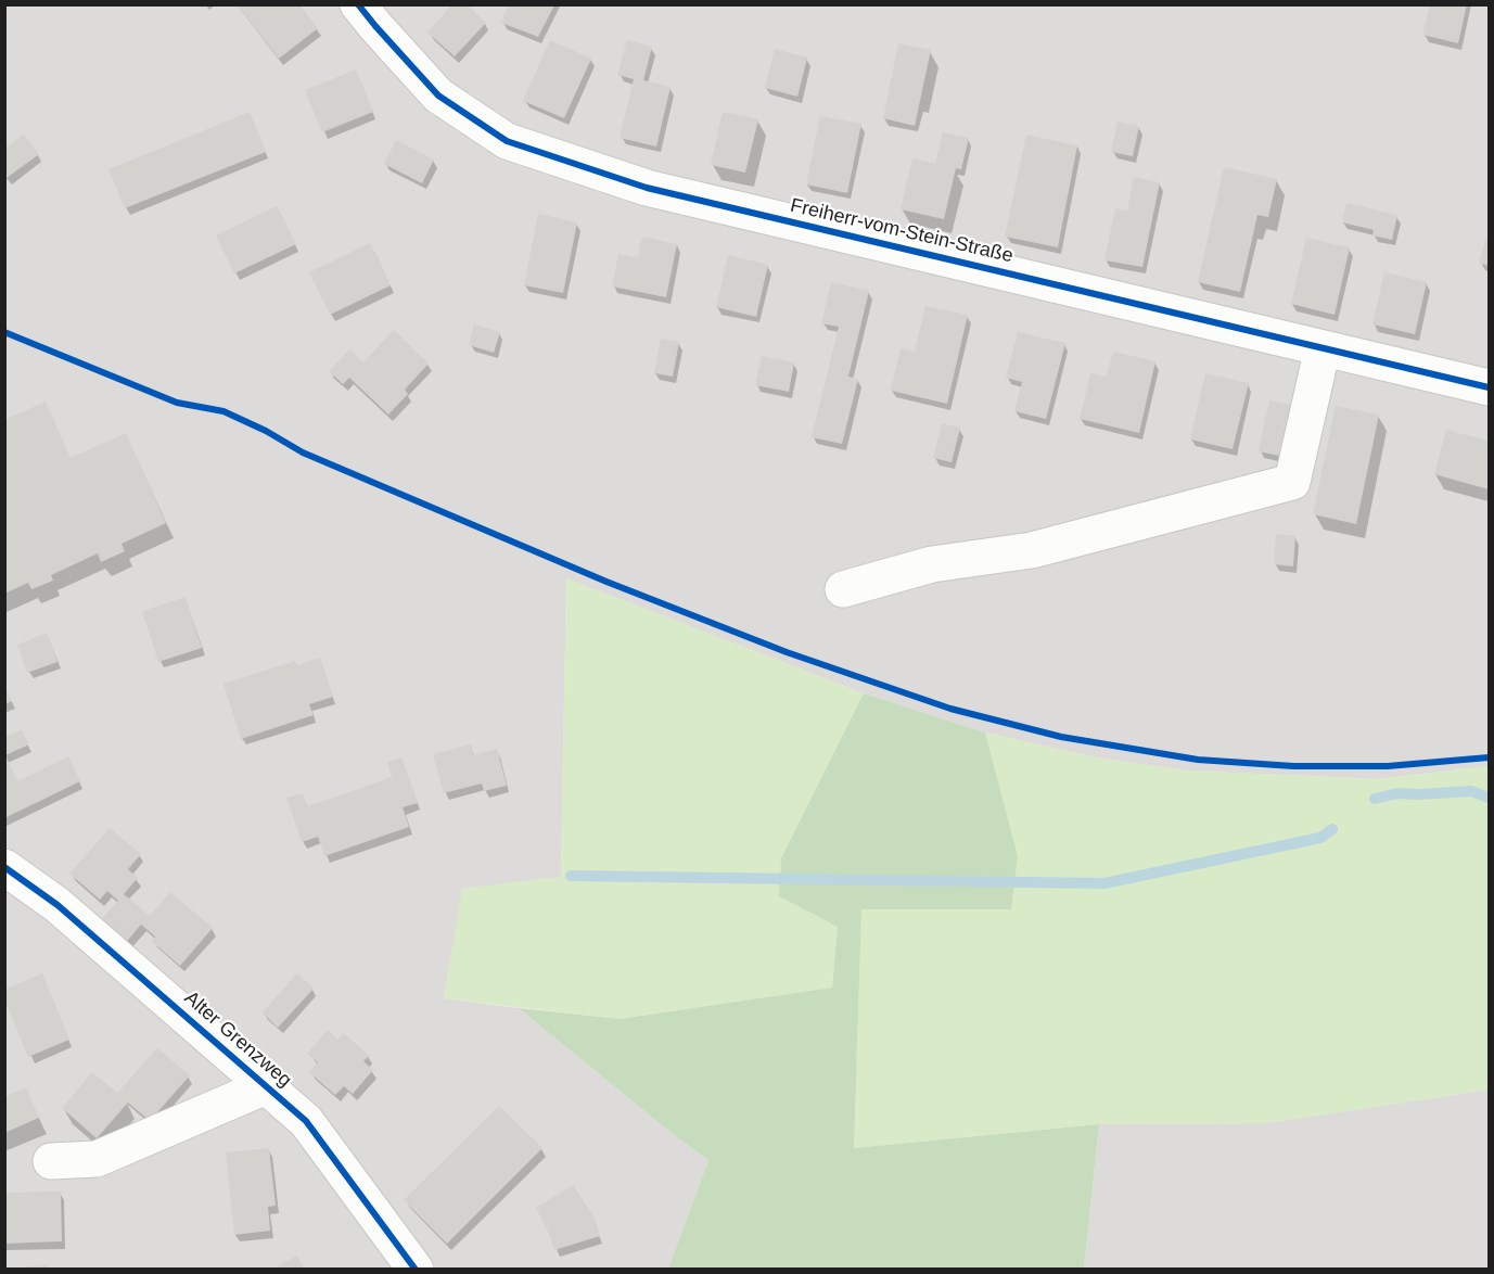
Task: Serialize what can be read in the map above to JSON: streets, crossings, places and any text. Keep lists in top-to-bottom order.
{
  "streets": {
    "street": ["Freiherr-vom-Stein-Straße", "Alter Grenzweg"]
  }
}
